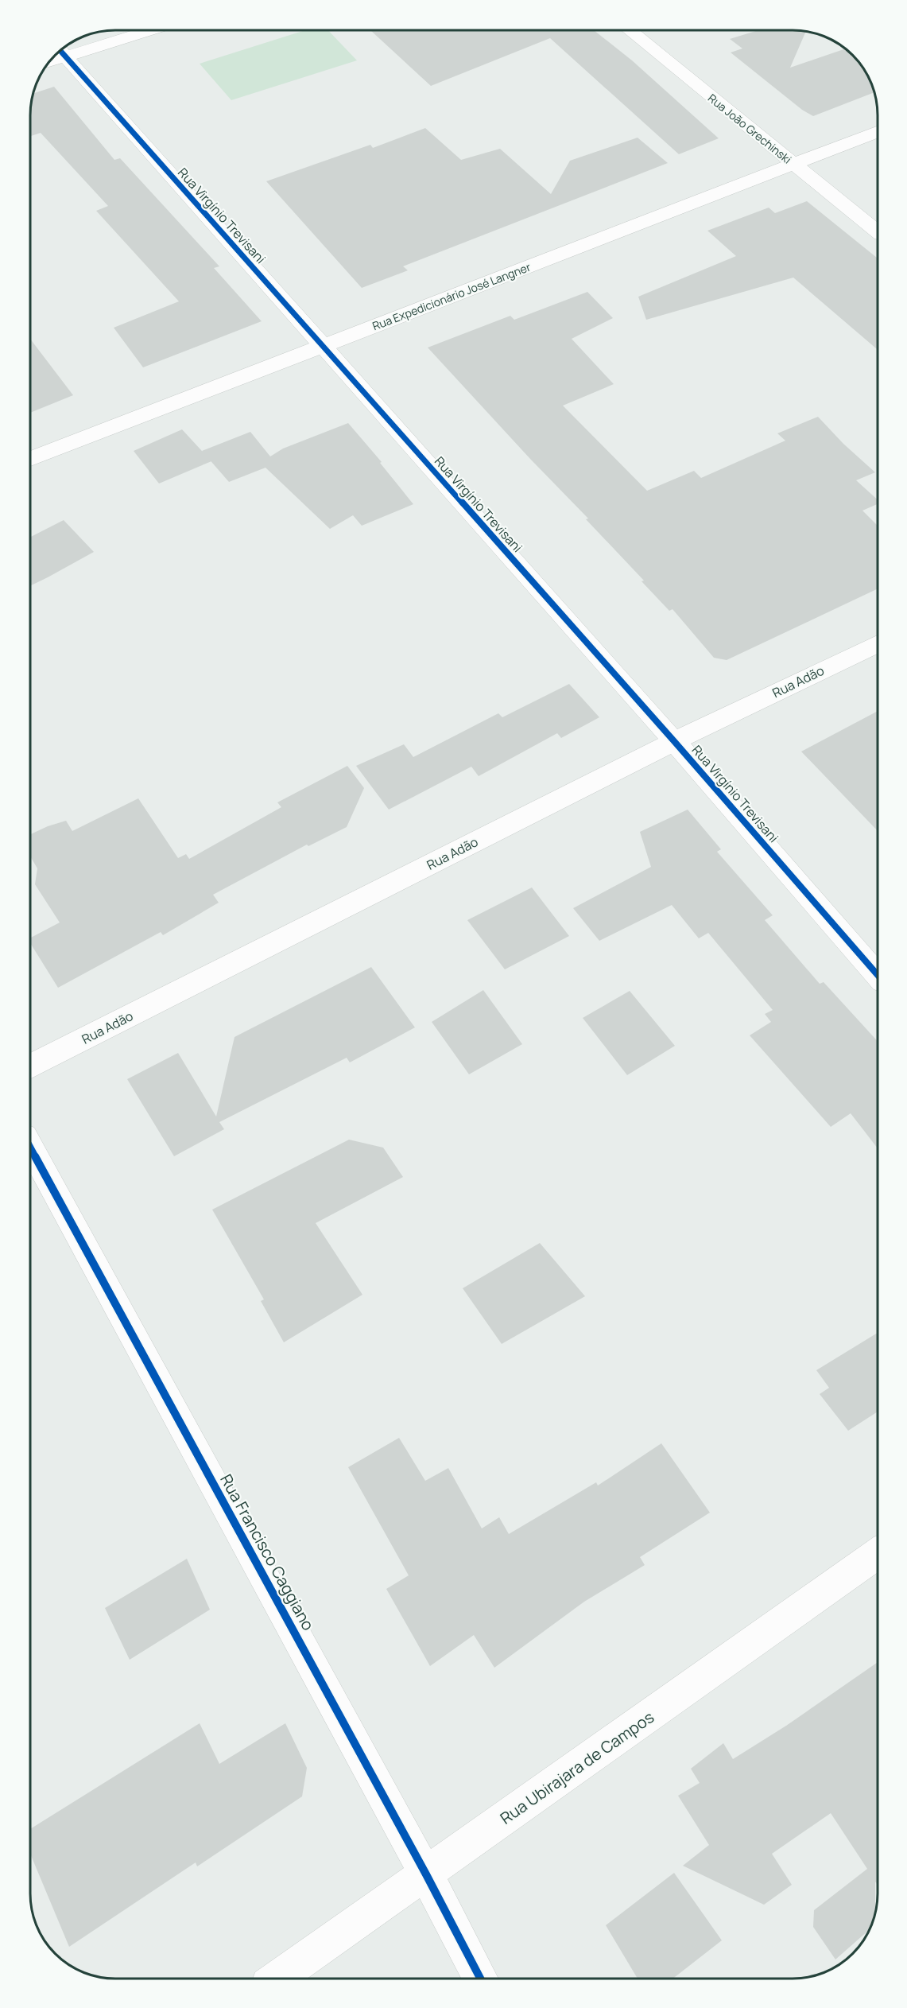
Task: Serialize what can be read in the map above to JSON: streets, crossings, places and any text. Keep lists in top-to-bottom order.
{
  "streets": {
    "street": [
      "Rua João Grechinski",
      "Rua Virgínio Trevisani",
      "Rua Expedicionário José Langner",
      "Rua Adão",
      "Rua Francisco Caggiano",
      "Rua Ubirajara de Campos"
    ]
  },
  "crossings": [
    ["Rua João Grechinski", "Rua Expedicionário José Langner"],
    ["Rua Virgínio Trevisani", "Rua Expedicionário José Langner"],
    ["Rua Virgínio Trevisani", "Rua Adão"],
    ["Rua Francisco Caggiano", "Rua Ubirajara de Campos"]
  ]
}
